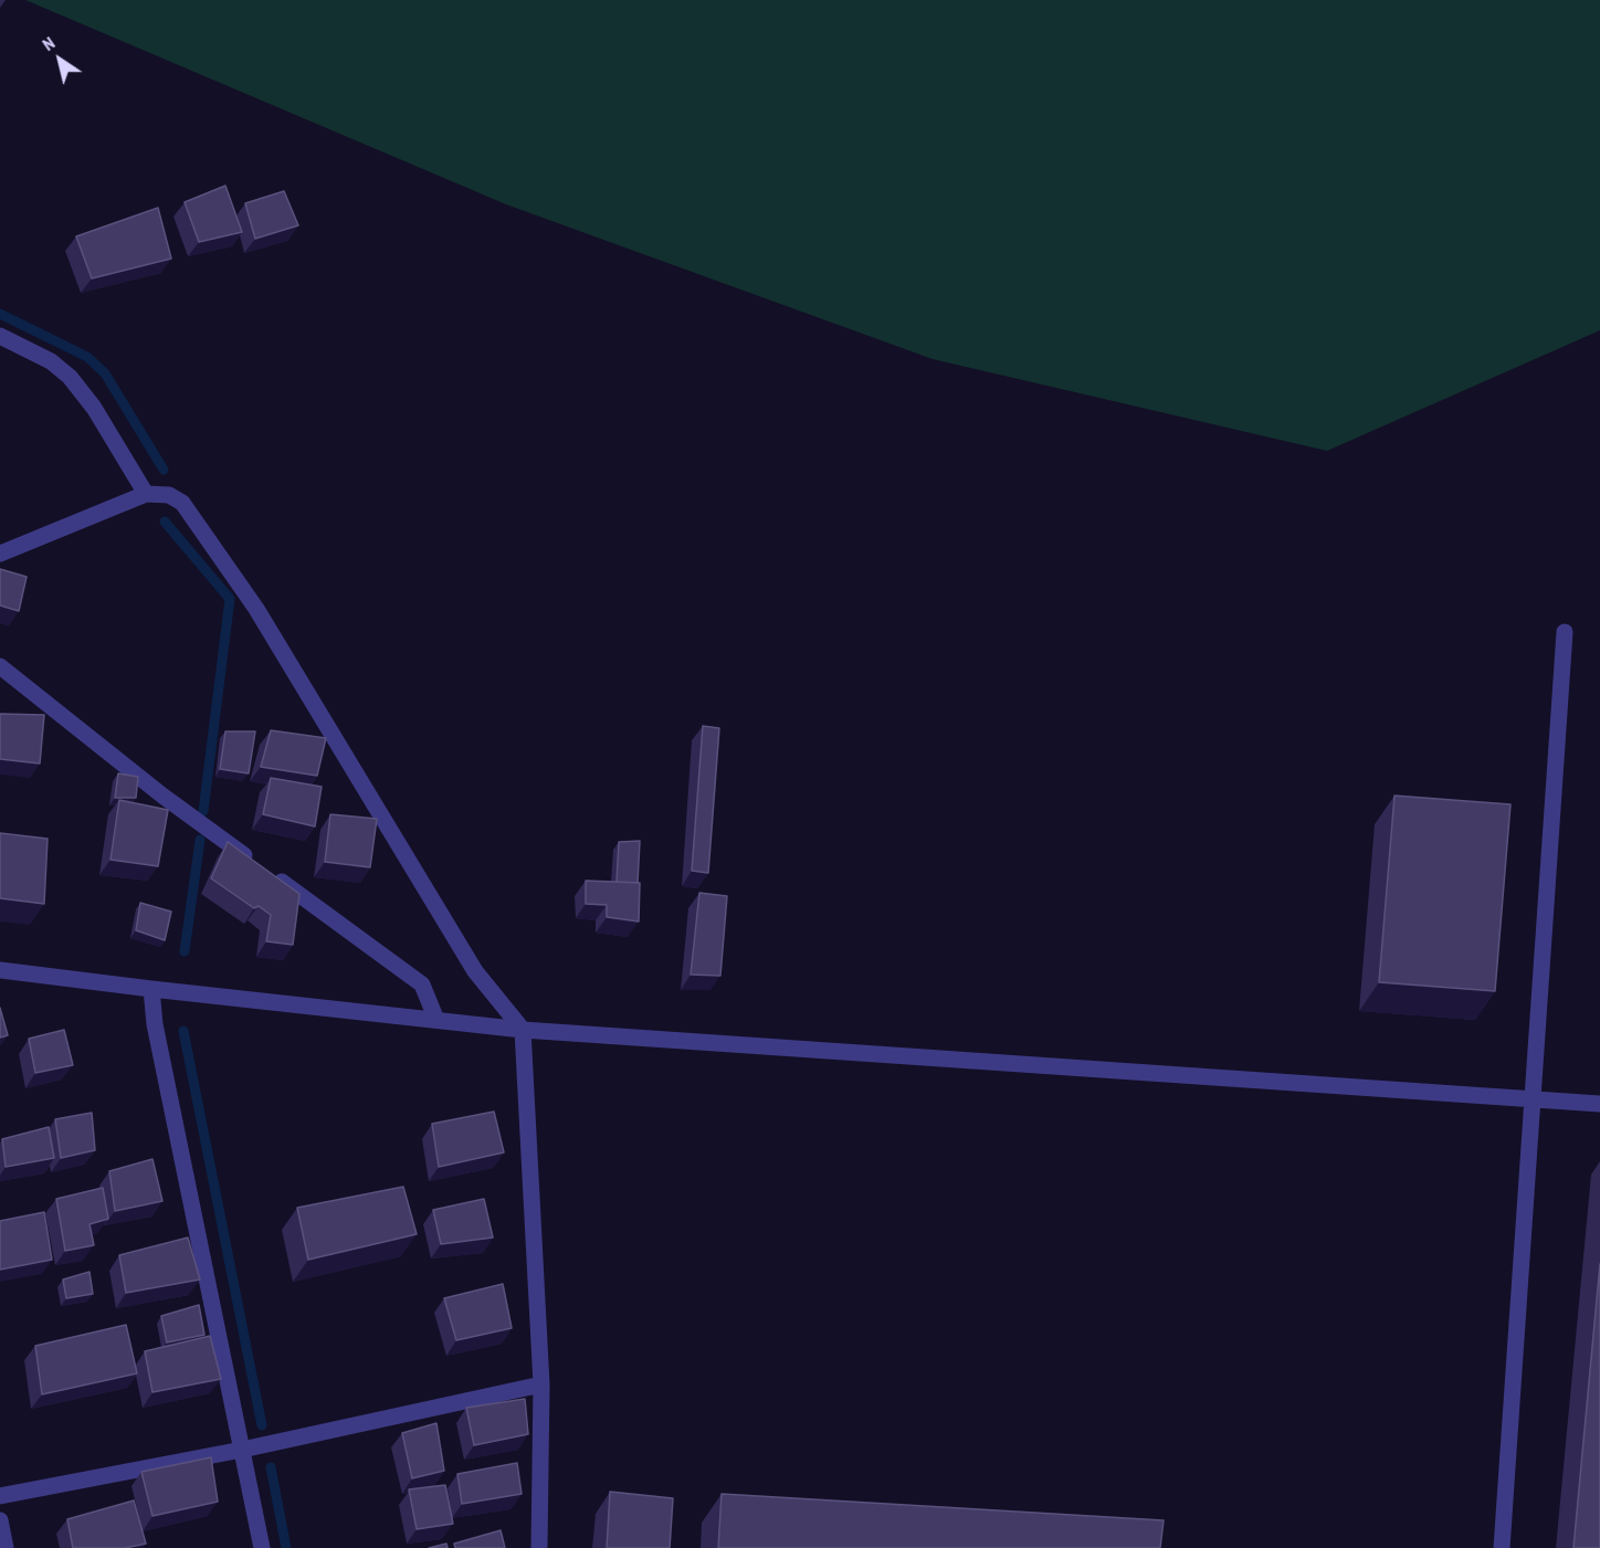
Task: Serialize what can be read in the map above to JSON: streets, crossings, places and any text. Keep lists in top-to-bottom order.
{
  "north": "top left"
}
